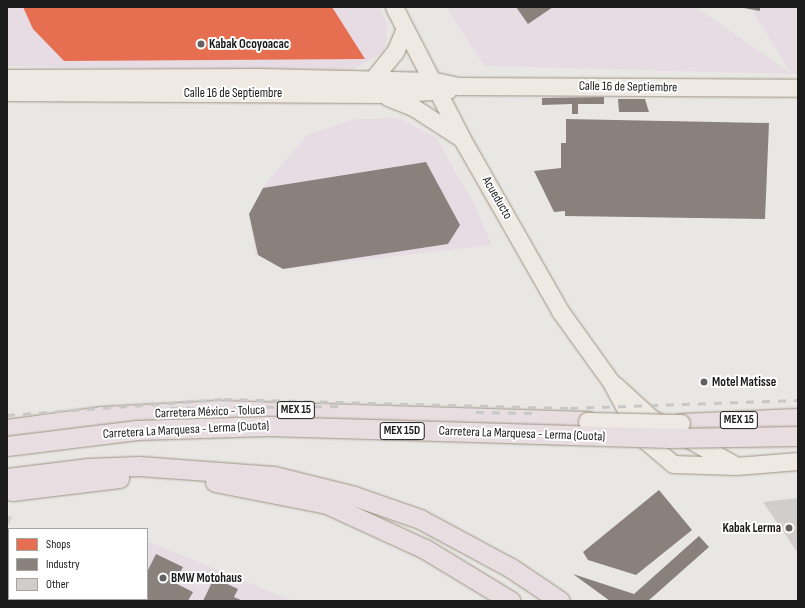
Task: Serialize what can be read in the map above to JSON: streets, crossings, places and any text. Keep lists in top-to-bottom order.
{
  "streets": {
    "highway": [
      "MEX 15",
      "Carretera México - Toluca",
      "Carretera La Marquesa - Lerma (Cuota)",
      "MEX 15D"
    ],
    "main road": ["Calle 16 de Septiembre", "Acueducto"]
  },
  "crossings": [
    ["Calle 16 de Septiembre", "Acueducto"]
  ],
  "places": [
    "Kabak Ocoyoacac",
    "Motel Matisse",
    "Kabak Lerma",
    "BMW Motohaus"
  ],
  "legend": ["Shops", "Industry", "Other"]
}
